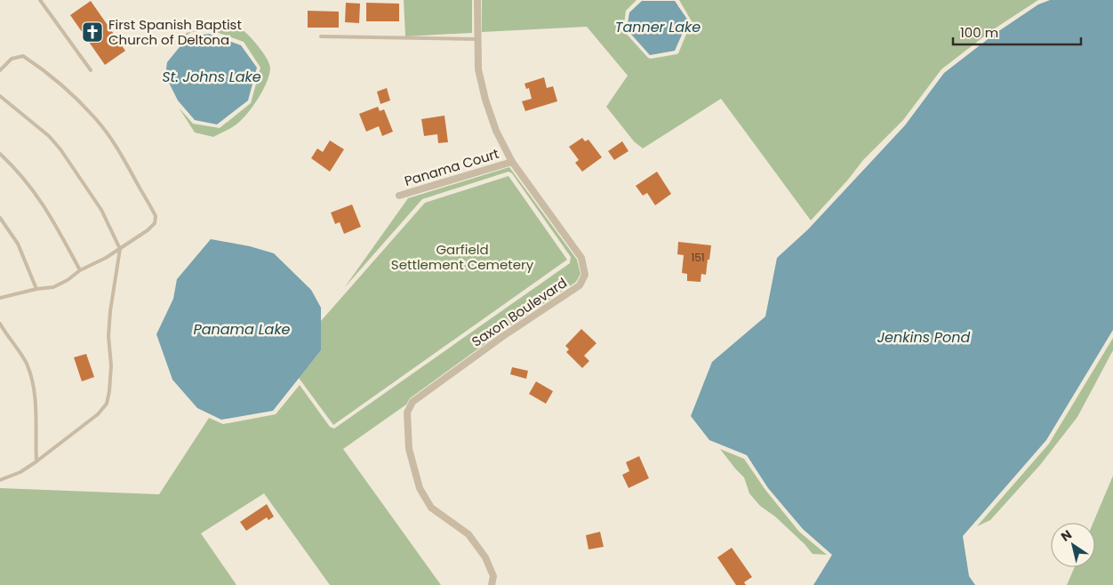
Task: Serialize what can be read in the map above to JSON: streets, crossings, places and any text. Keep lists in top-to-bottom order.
{
  "streets": {
    "street": ["Panama Court", "Saxon Boulevard"]
  },
  "crossings": [
    ["Panama Court", "Saxon Boulevard"]
  ],
  "water": [
    "Tanner Lake",
    "St. Johns Lake",
    "Panama Lake",
    "Jenkins Pond"
  ],
  "parks": ["Garfield Settlement Cemetery"],
  "places": {
    "church": ["First Spanish Baptist Church of Deltona"]
  },
  "house_numbers": ["151"],
  "scale_bar": "100 m",
  "north": "top left"
}
